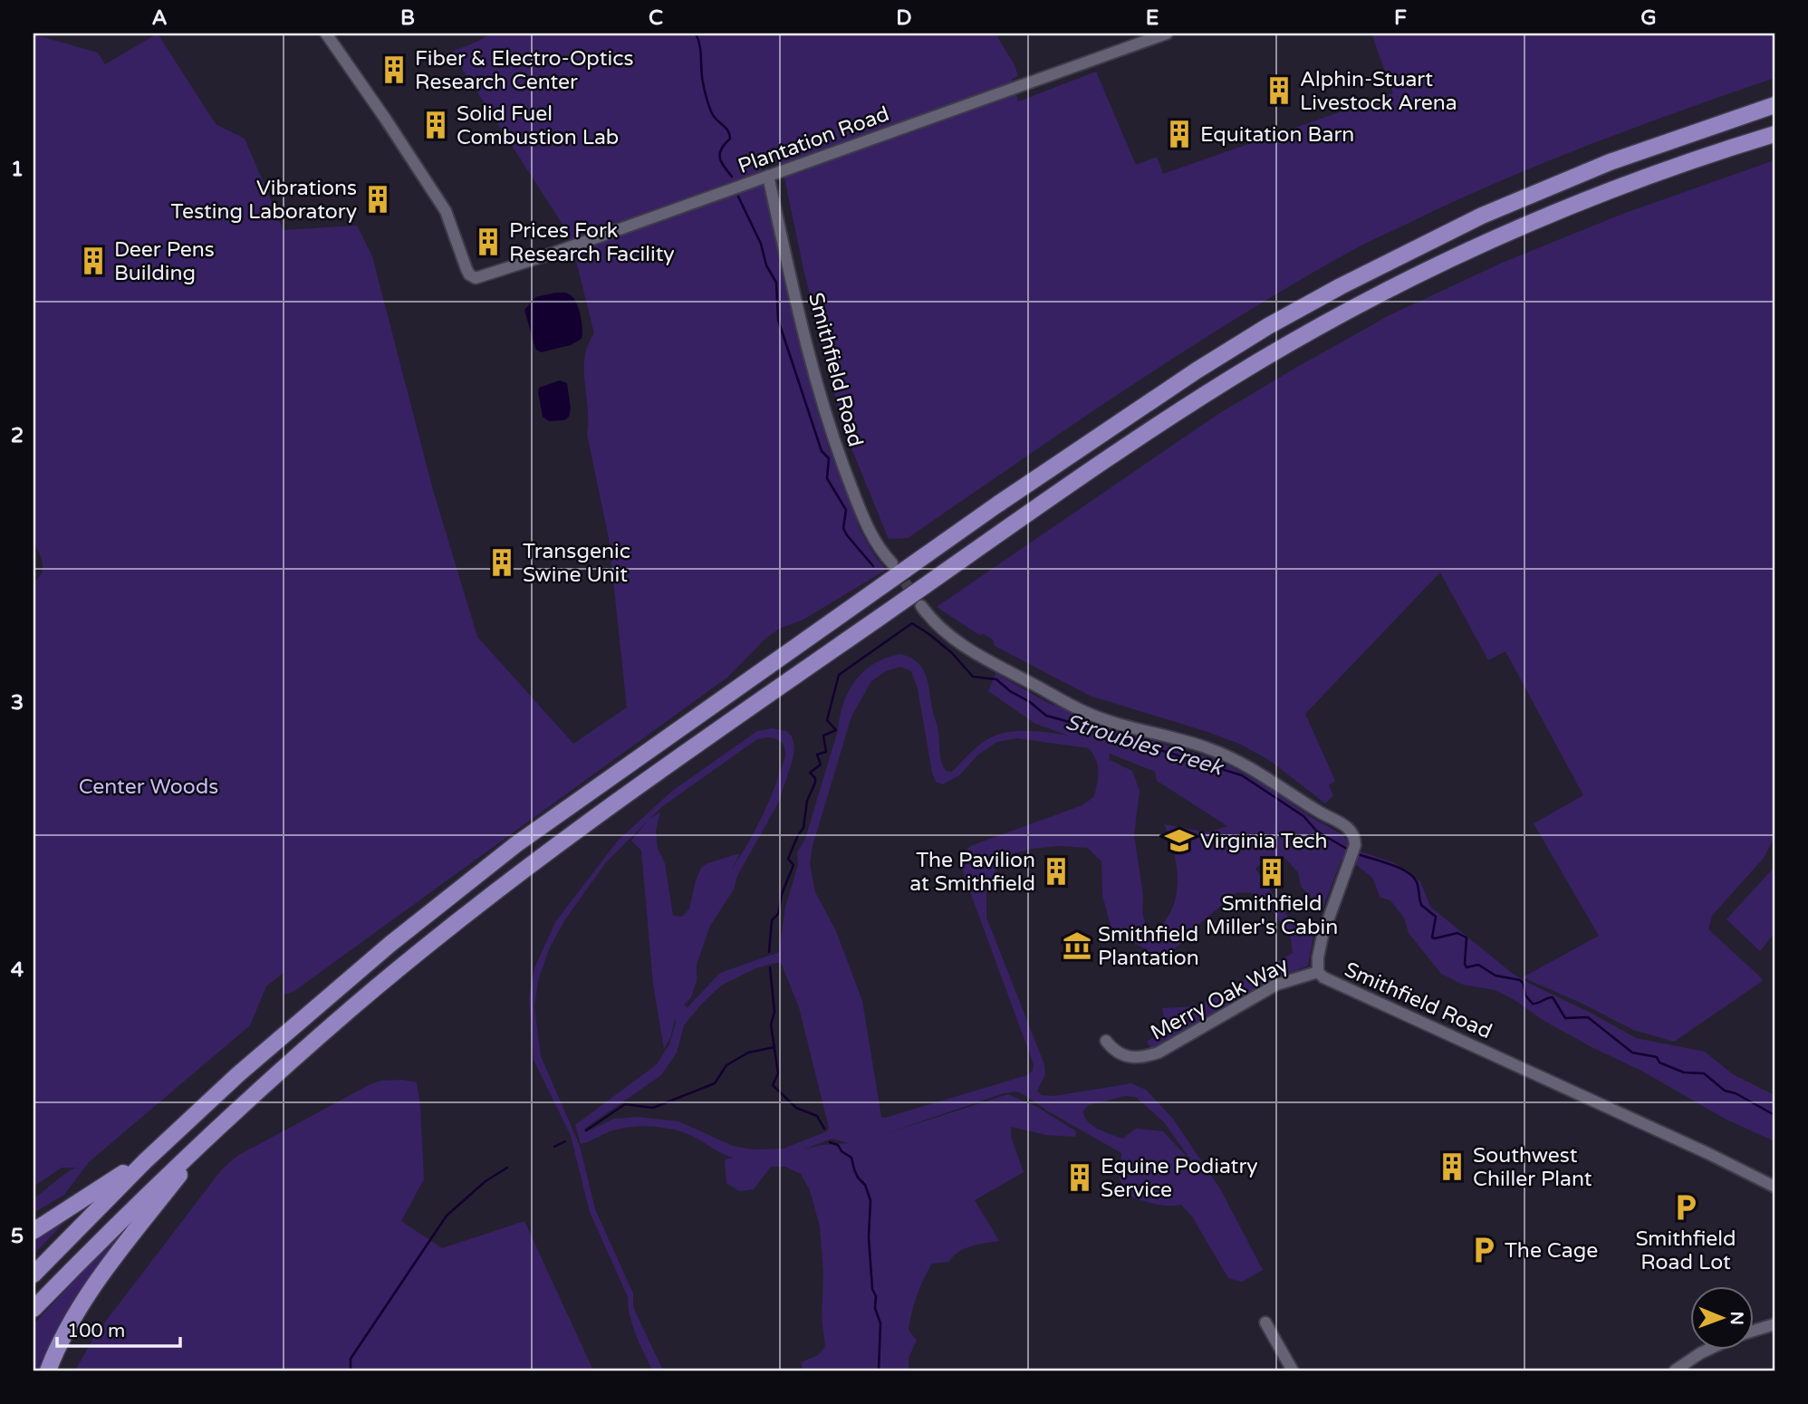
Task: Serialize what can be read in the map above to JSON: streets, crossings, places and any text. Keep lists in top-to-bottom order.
{
  "streets": {
    "street": ["Plantation Road", "Smithfield Road", "Merry Oak Way"]
  },
  "crossings": [
    ["Plantation Road", "Smithfield Road"],
    ["Smithfield Road", "Merry Oak Way"]
  ],
  "water": ["Stroubles Creek"],
  "parks": ["Center Woods"],
  "places": {
    "building": [
      "Fiber & Electro-Optics Research Center",
      "Alphin-Stuart Livestock Arena",
      "Solid Fuel Combustion Lab",
      "Equitation Barn",
      "Vibrations Testing Laboratory",
      "Prices Fork Research Facility",
      "Deer Pens Building",
      "Transgenic Swine Unit",
      "The Pavilion at Smithfield",
      "Smithfield Miller's Cabin",
      "Southwest Chiller Plant",
      "Equine Podiatry Service"
    ],
    "school or university": ["Virginia Tech"],
    "museum": ["Smithfield Plantation"],
    "parking": ["Smithfield Road Lot", "The Cage"]
  },
  "scale_bar": "100 m",
  "north": "right",
  "grid": {
    "columns": [
      "A",
      "B",
      "C",
      "D",
      "E",
      "F",
      "G"
    ],
    "rows": [
      "1",
      "2",
      "3",
      "4",
      "5"
    ]
  }
}
